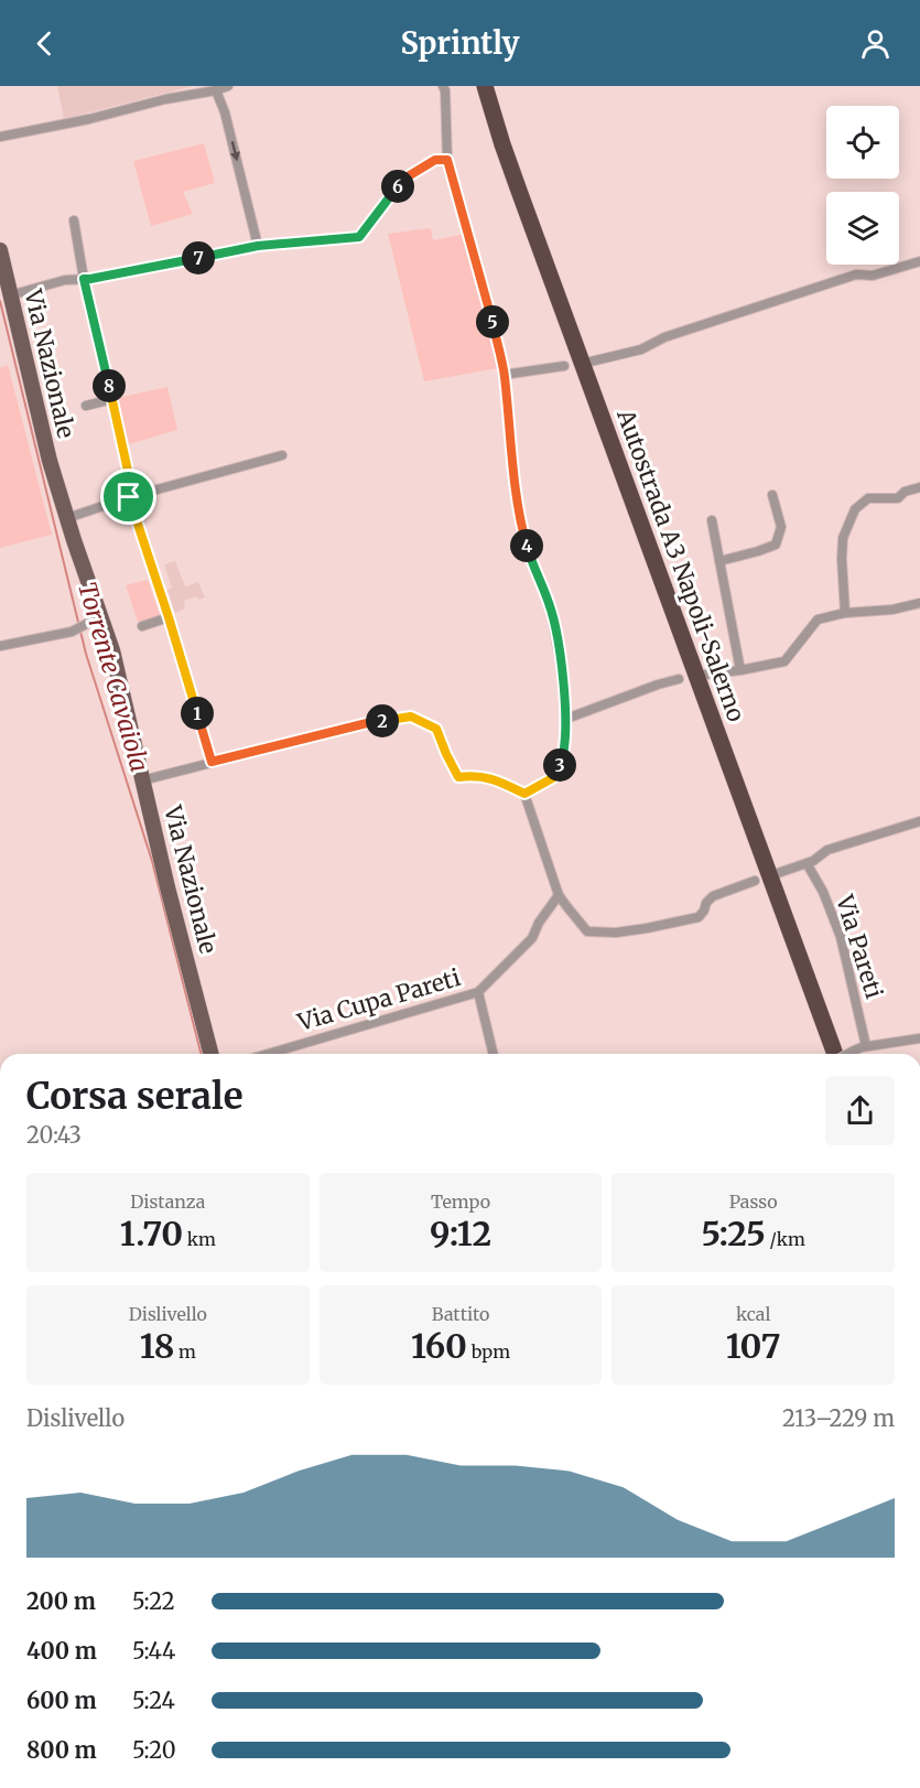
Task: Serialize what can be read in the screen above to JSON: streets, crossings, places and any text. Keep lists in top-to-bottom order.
{
  "streets": {
    "highway": ["Autostrada A3 Napoli-Salerno"],
    "main road": ["Via Nazionale"],
    "street": ["Via Pareti", "Via Cupa Pareti"]
  },
  "water": ["Torrente Cavaiola"],
  "page": {
    "header": "Sprintly",
    "pins": [
      "6",
      "7",
      "5",
      "8",
      "4",
      "1",
      "2",
      "3"
    ],
    "heading": ["Corsa serale", "20:43"],
    "stats": [
      ["Distanza", "1.70 km"],
      ["Tempo", "9:12"],
      ["Passo", "5:25 /km"],
      ["Dislivello", "18 m"],
      ["Battito", "160 bpm"],
      ["kcal", "107"]
    ],
    "chart": ["Dislivello", "213–229 m"],
    "list": [
      {
        "name": "200 m",
        "note": "5:22"
      },
      {
        "name": "400 m",
        "note": "5:44"
      },
      {
        "name": "600 m",
        "note": "5:24"
      },
      {
        "name": "800 m",
        "note": "5:20"
      }
    ]
  }
}
